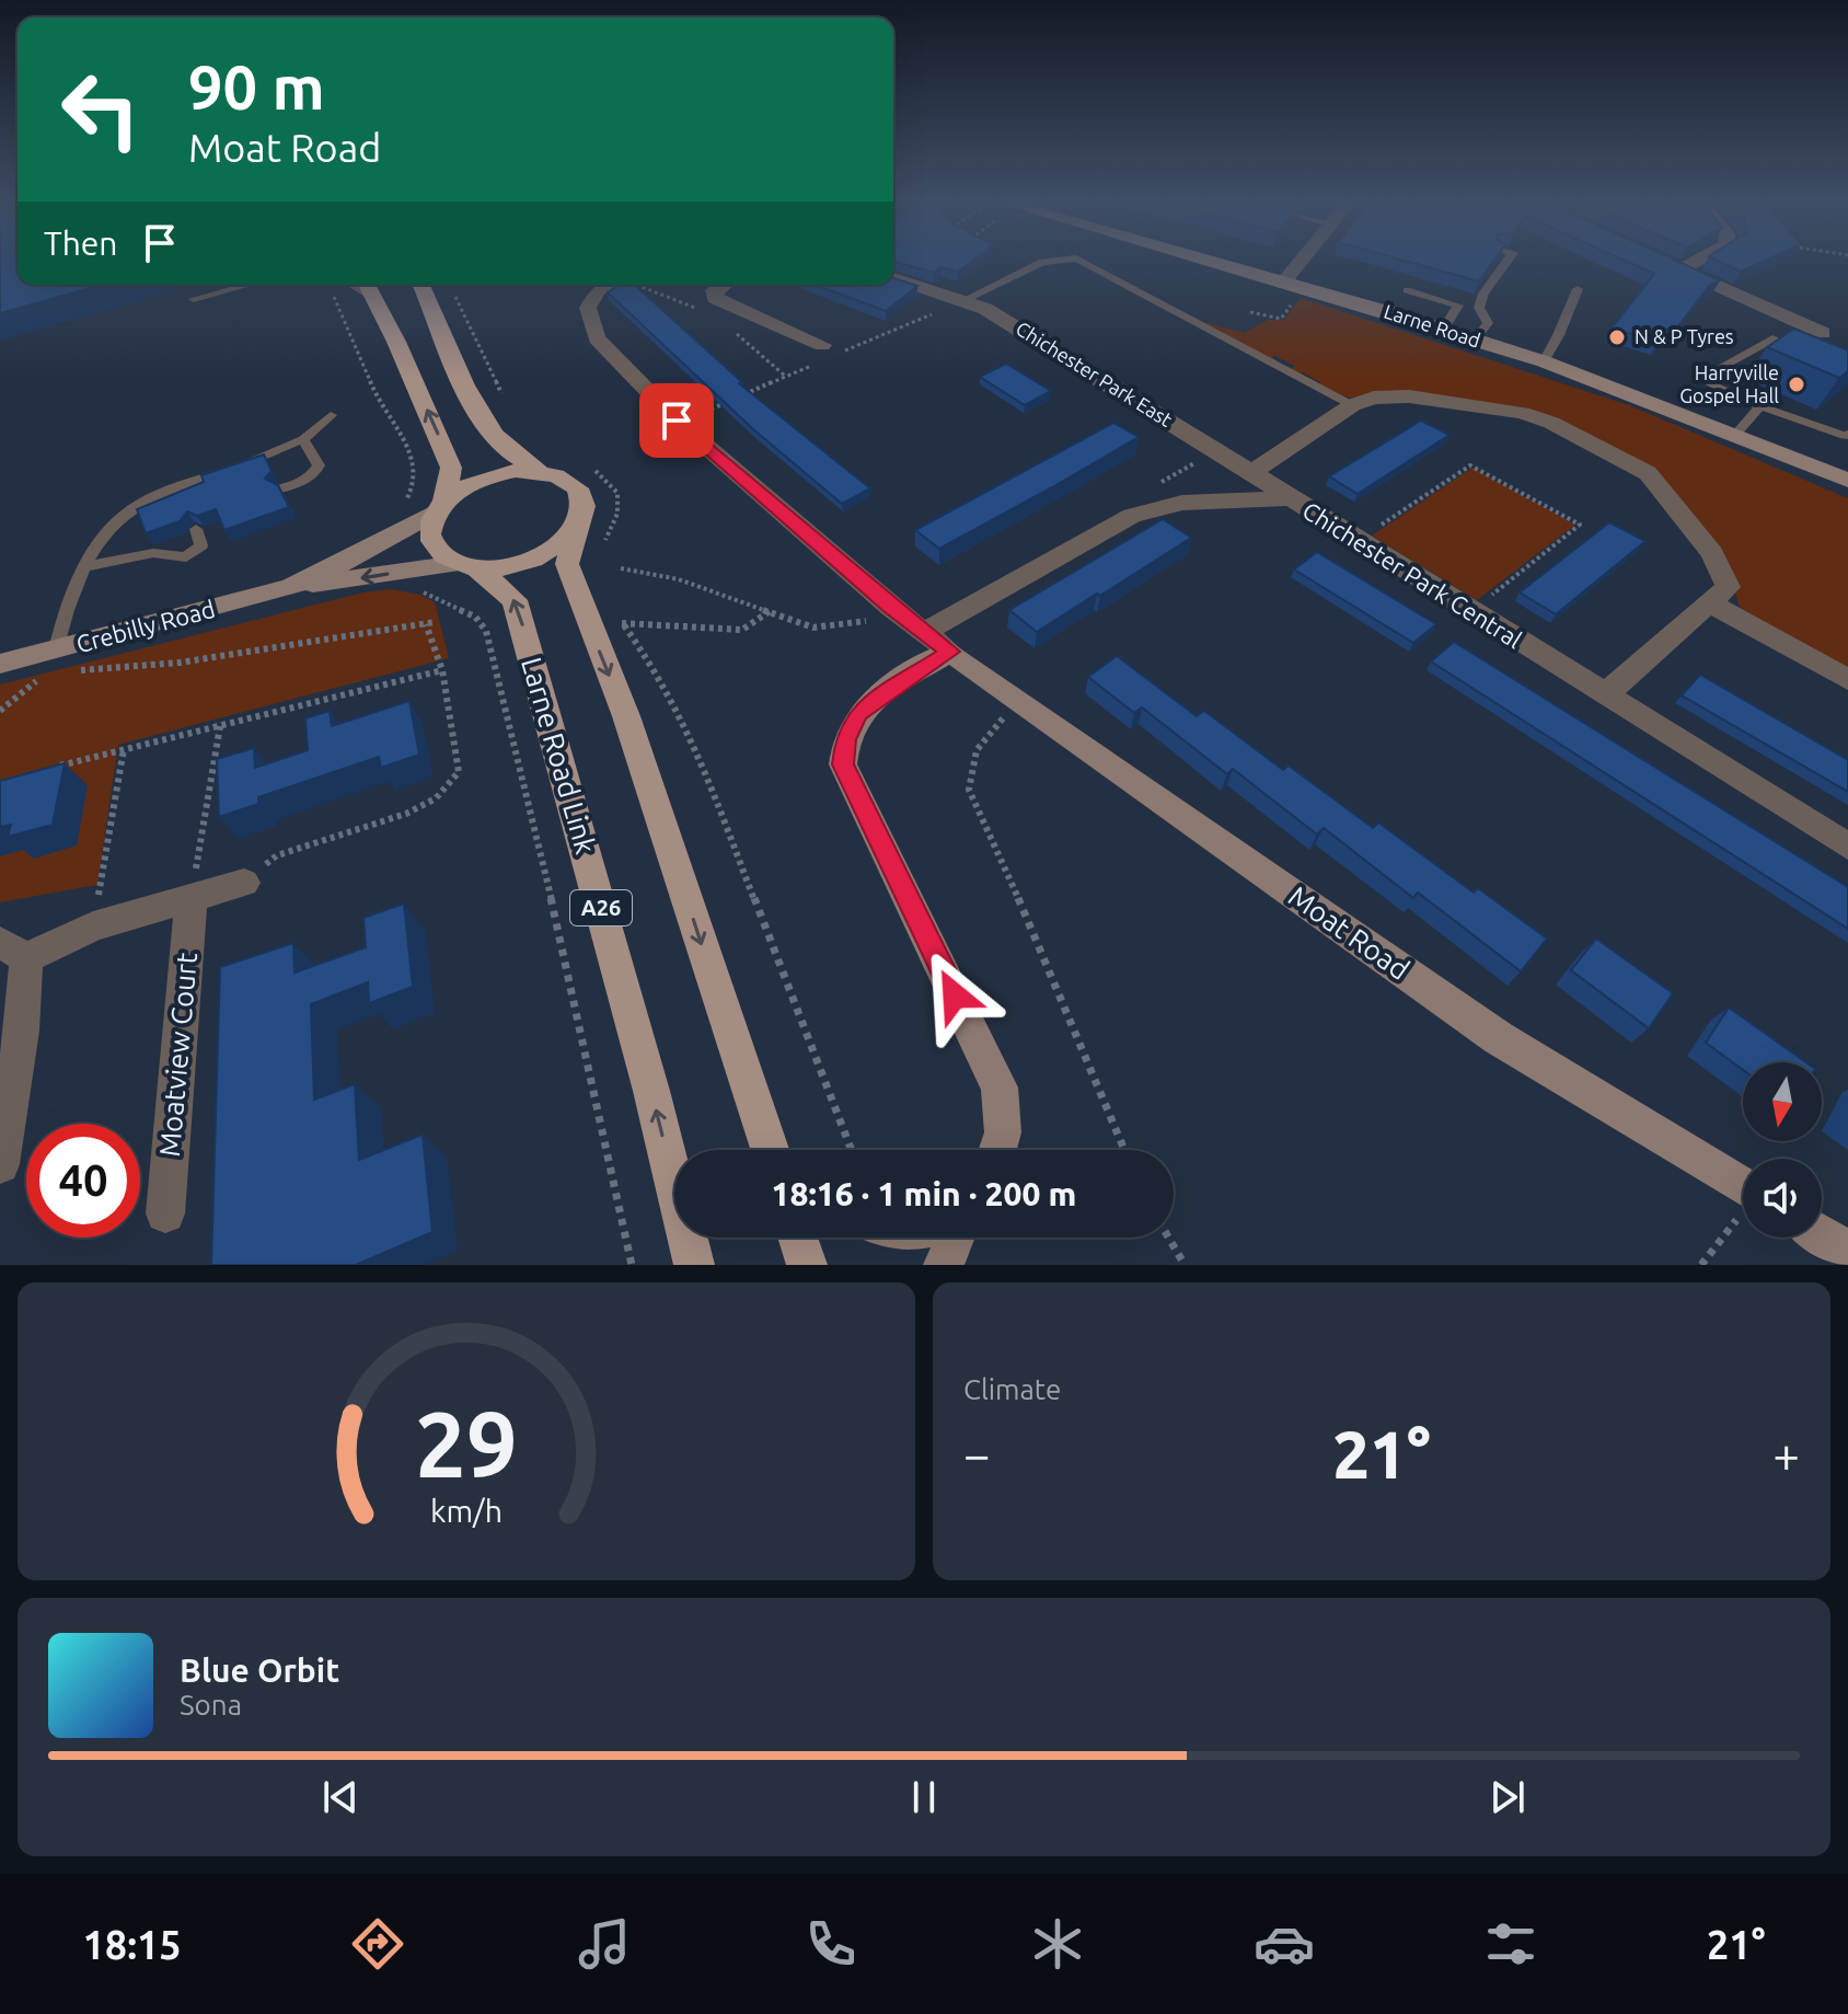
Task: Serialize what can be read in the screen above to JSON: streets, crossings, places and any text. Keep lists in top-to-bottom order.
{
  "streets": {
    "main road": ["Larne Road Link", "A26"],
    "street": [
      "Larne Road",
      "Chichester Park East",
      "Chichester Park Central",
      "Crebilly Road",
      "Moat Road",
      "Moatview Court"
    ]
  },
  "crossings": [
    ["Chichester Park East", "Chichester Park Central"],
    ["Chichester Park Central", "Moat Road"],
    ["Crebilly Road", "Larne Road Link"],
    ["Crebilly Road", "A26"],
    ["Larne Road Link", "A26"]
  ],
  "places": ["N & P Tyres", "Harryville Gospel Hall"],
  "north": "bottom",
  "page": {
    "turn": ["90 m", "Moat Road"],
    "then": "Then",
    "limit": "40",
    "trip": "18:16 · 1 min · 200 m",
    "tile": "Climate",
    "heat": ["−", "21°", "+"],
    "song": ["Blue Orbit", "Sona"],
    "tabs": ["18:15", "21°"],
    "gauge": ["29", "km/h"]
  }
}
